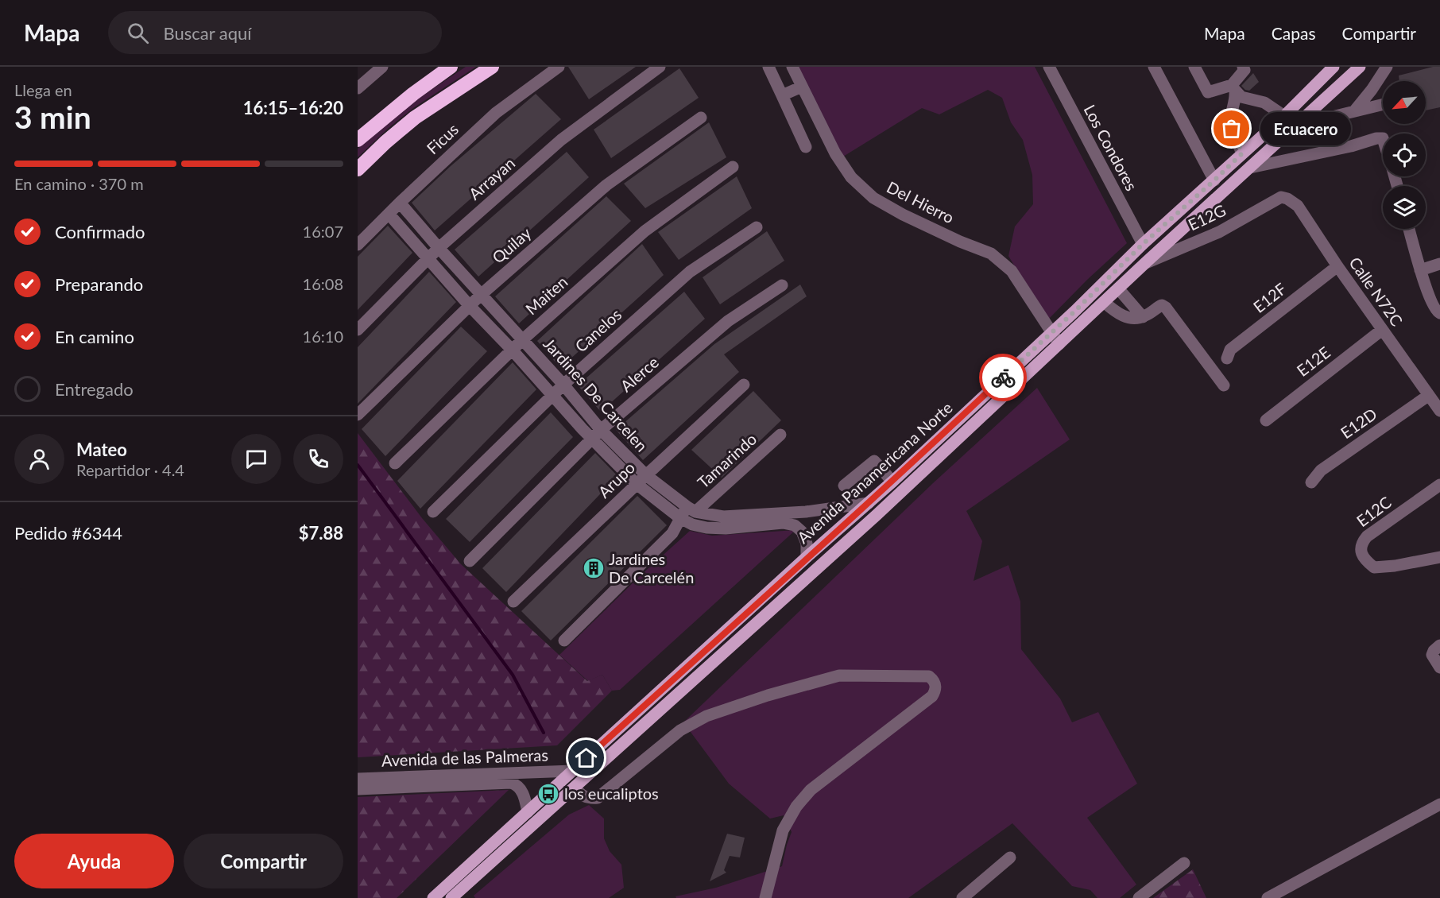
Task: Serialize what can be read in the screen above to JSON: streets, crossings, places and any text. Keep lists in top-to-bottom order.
{
  "streets": {
    "main road": ["Avenida Panamericana Norte"],
    "street": [
      "Ficus",
      "Los Condores",
      "Arrayan",
      "Del Hierro",
      "E12G",
      "Quilay",
      "Calle N72C",
      "Maiten",
      "E12F",
      "Canelos",
      "E12E",
      "Alerce",
      "Jardines De Carcelen",
      "E12D",
      "Tamarindo",
      "Arupo",
      "E12C",
      "Avenida de las Palmeras"
    ]
  },
  "crossings": [
    ["Ficus", "Jardines De Carcelen"],
    ["Los Condores", "Avenida Panamericana Norte"],
    ["Arrayan", "Jardines De Carcelen"],
    ["Del Hierro", "Avenida Panamericana Norte"],
    ["E12G", "Calle N72C"],
    ["E12G", "Avenida Panamericana Norte"],
    ["Quilay", "Jardines De Carcelen"],
    ["Calle N72C", "E12F"],
    ["Calle N72C", "E12E"],
    ["Calle N72C", "E12D"],
    ["Maiten", "Jardines De Carcelen"],
    ["Canelos", "Jardines De Carcelen"],
    ["Alerce", "Jardines De Carcelen"],
    ["Jardines De Carcelen", "Tamarindo"],
    ["Jardines De Carcelen", "Avenida Panamericana Norte"],
    ["Jardines De Carcelen", "Arupo"],
    ["Avenida Panamericana Norte", "Avenida de las Palmeras"]
  ],
  "places": {
    "other": ["Ecuacero"],
    "building": ["Jardines De Carcelén"],
    "bus stop": ["los eucaliptos"]
  },
  "north": "bottom left",
  "page": {
    "header": "Mapa",
    "search": "Buscar aquí",
    "nav": ["Mapa", "Capas", "Compartir"],
    "heading": ["3 min", "Llega en", "16:15–16:20"],
    "panel": [
      "Mateo",
      "Repartidor · 4.4",
      "Pedido #6344",
      "$7.88"
    ],
    "bubble": "Ecuacero",
    "bar": "En camino · 370 m",
    "list": [
      ["Confirmado", "16:07"],
      ["Preparando", "16:08"],
      ["En camino", "16:10"],
      "Entregado"
    ],
    "buttons": ["Ayuda", "Compartir"]
  }
}
